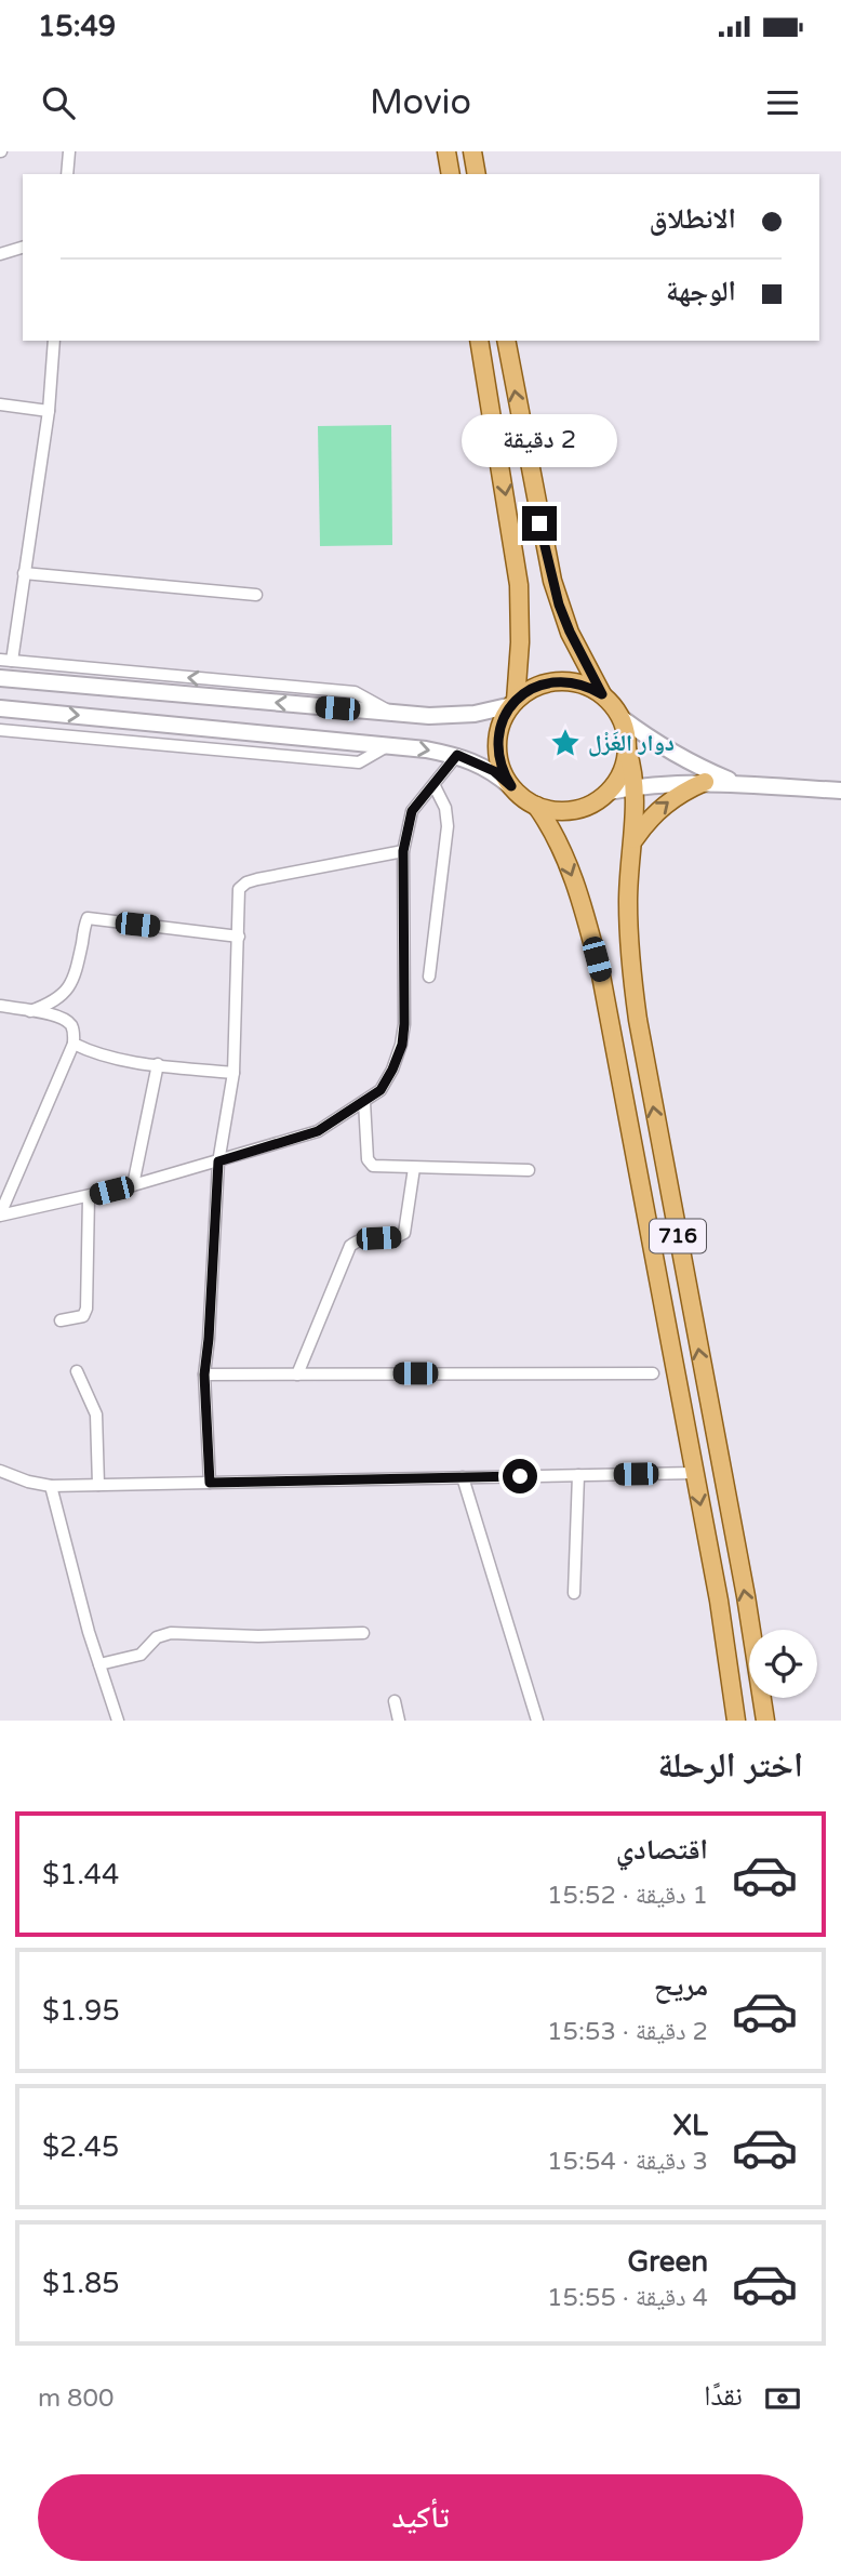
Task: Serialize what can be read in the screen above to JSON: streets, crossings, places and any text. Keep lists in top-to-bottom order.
{
  "streets": {
    "main road": ["716"]
  },
  "places": {
    "place": ["دوار الغَزْل"]
  },
  "page": {
    "status": "15:49",
    "header": "Movio",
    "banner": ["الانطلاق", "الوجهة"],
    "bubble": "2 دقيقة",
    "heading": "اختر الرحلة",
    "list": [
      {
        "name": "اقتصادي",
        "note": "1 دقيقة · 15:52",
        "value": "$1.44"
      },
      {
        "name": "مريح",
        "note": "2 دقيقة · 15:53",
        "value": "$1.95"
      },
      {
        "name": "XL",
        "note": "3 دقيقة · 15:54",
        "value": "$2.45"
      },
      {
        "name": "Green",
        "note": "4 دقيقة · 15:55",
        "value": "$1.85"
      }
    ],
    "pay": ["نقدًا", "800 m"],
    "buttons": "تأكيد"
  }
}
